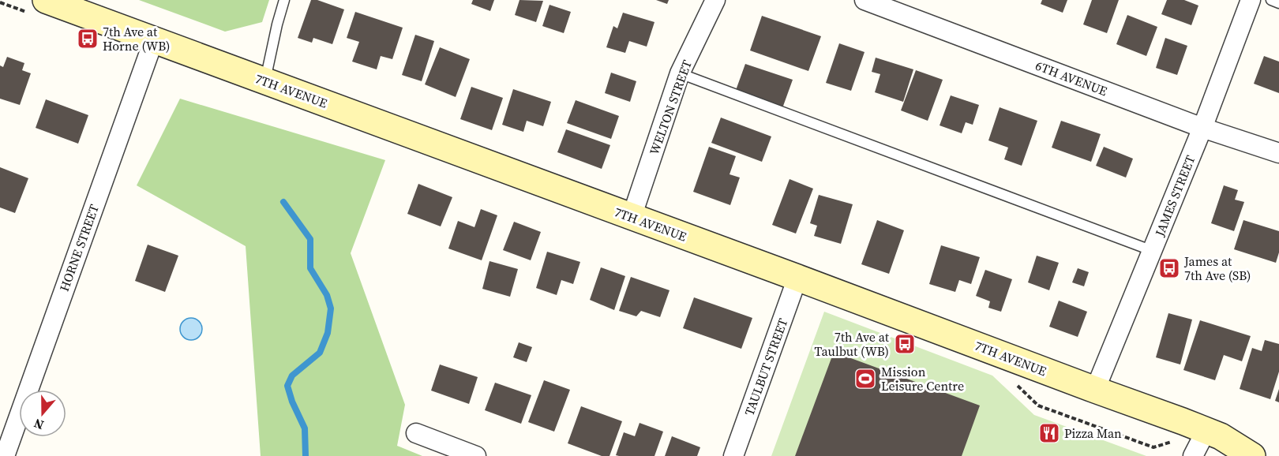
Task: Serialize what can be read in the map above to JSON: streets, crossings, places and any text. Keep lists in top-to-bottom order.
{
  "streets": {
    "street": [
      "6TH AVENUE",
      "7TH AVENUE",
      "WELTON STREET",
      "JAMES STREET",
      "HORNE STREET",
      "TAULBUT STREET"
    ]
  },
  "crossings": [
    ["6TH AVENUE", "JAMES STREET"],
    ["7TH AVENUE", "WELTON STREET"],
    ["7TH AVENUE", "JAMES STREET"],
    ["7TH AVENUE", "HORNE STREET"],
    ["7TH AVENUE", "TAULBUT STREET"]
  ],
  "places": {
    "bus stop": ["7th Ave at Horne (WB)", "James at 7th Ave (SB)", "7th Ave at Taulbut (WB)"],
    "sports": ["Mission Leisure Centre"],
    "restaurant": ["Pizza Man"]
  },
  "north": "bottom"
}
